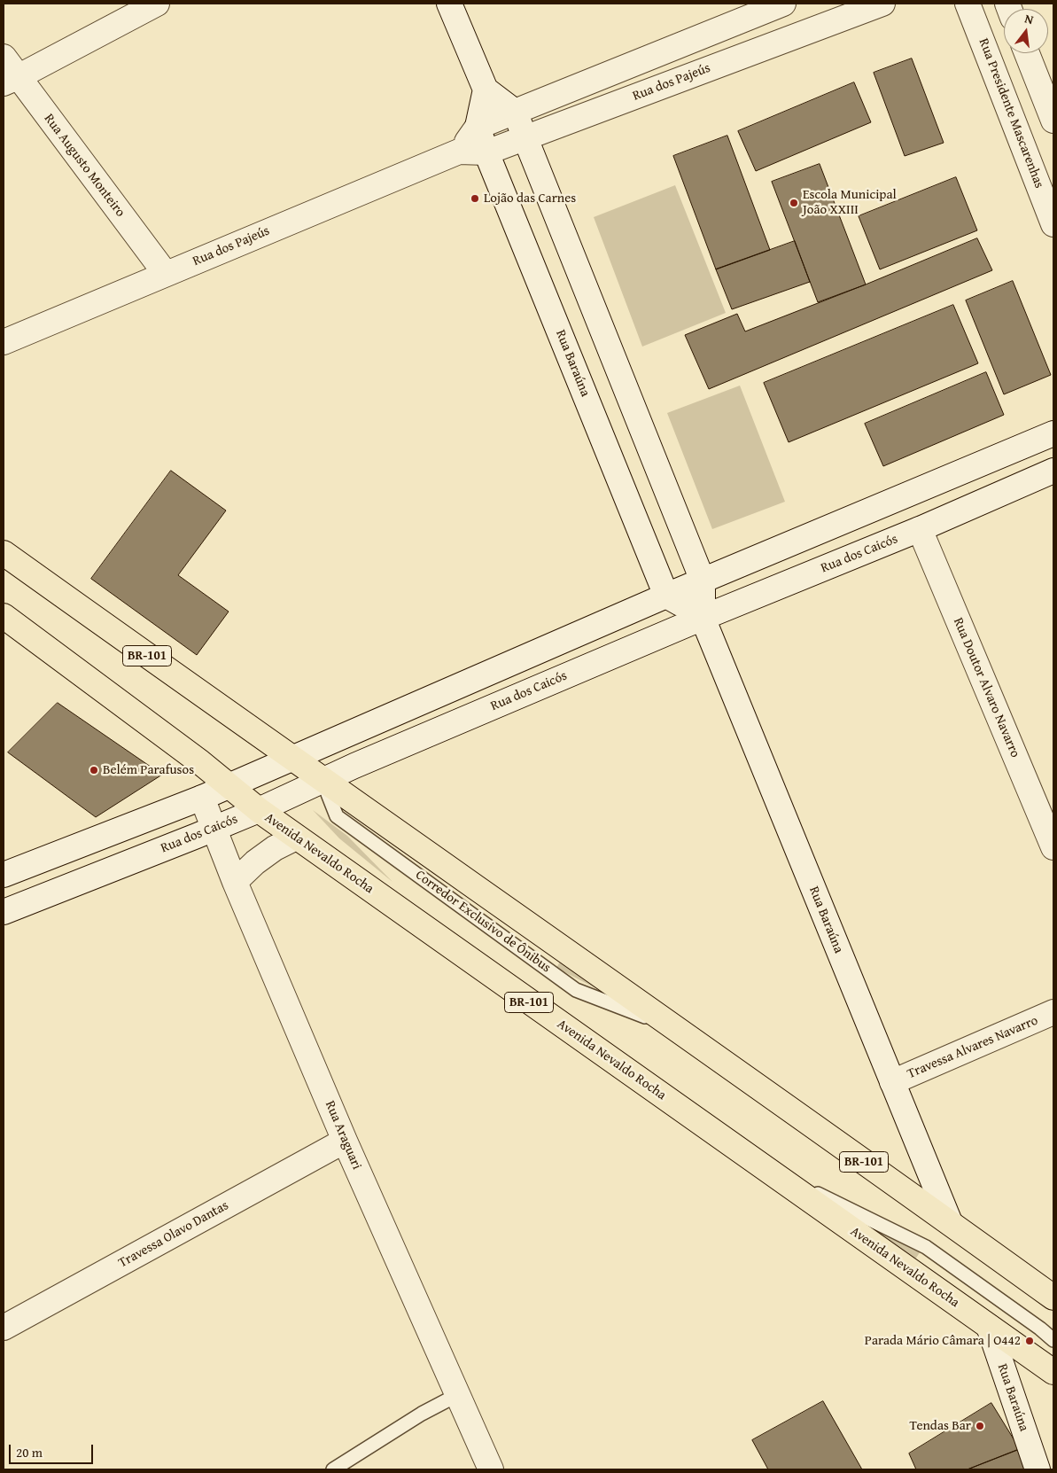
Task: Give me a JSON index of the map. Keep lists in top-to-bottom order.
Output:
{
  "streets": {
    "highway": ["BR-101", "Avenida Nevaldo Rocha"],
    "street": [
      "Rua dos Pajeús",
      "Rua Presidente Mascarenhas",
      "Rua Augusto Monteiro",
      "Rua Baraúna",
      "Rua dos Caicós",
      "Rua Doutor Alvaro Navarro",
      "Travessa Alvares Navarro",
      "Rua Araguari",
      "Travessa Olavo Dantas"
    ]
  },
  "crossings": [
    ["Rua dos Pajeús", "Rua Augusto Monteiro"],
    ["Rua dos Pajeús", "Rua Baraúna"],
    ["Rua Baraúna", "Rua dos Caicós"],
    ["Rua Baraúna", "BR-101"],
    ["Rua Baraúna", "Avenida Nevaldo Rocha"],
    ["Rua Baraúna", "Travessa Alvares Navarro"],
    ["Rua dos Caicós", "BR-101"],
    ["Rua dos Caicós", "Rua Doutor Alvaro Navarro"],
    ["Rua dos Caicós", "Avenida Nevaldo Rocha"],
    ["Rua dos Caicós", "Rua Araguari"],
    ["Rua Araguari", "Travessa Olavo Dantas"]
  ],
  "places": [
    "Lojão das Carnes",
    "Escola Municipal João XXIII",
    "Belém Parafusos",
    "Parada Mário Câmara | O442",
    "Tendas Bar"
  ],
  "scale_bar": "20 m",
  "north": "top"
}
